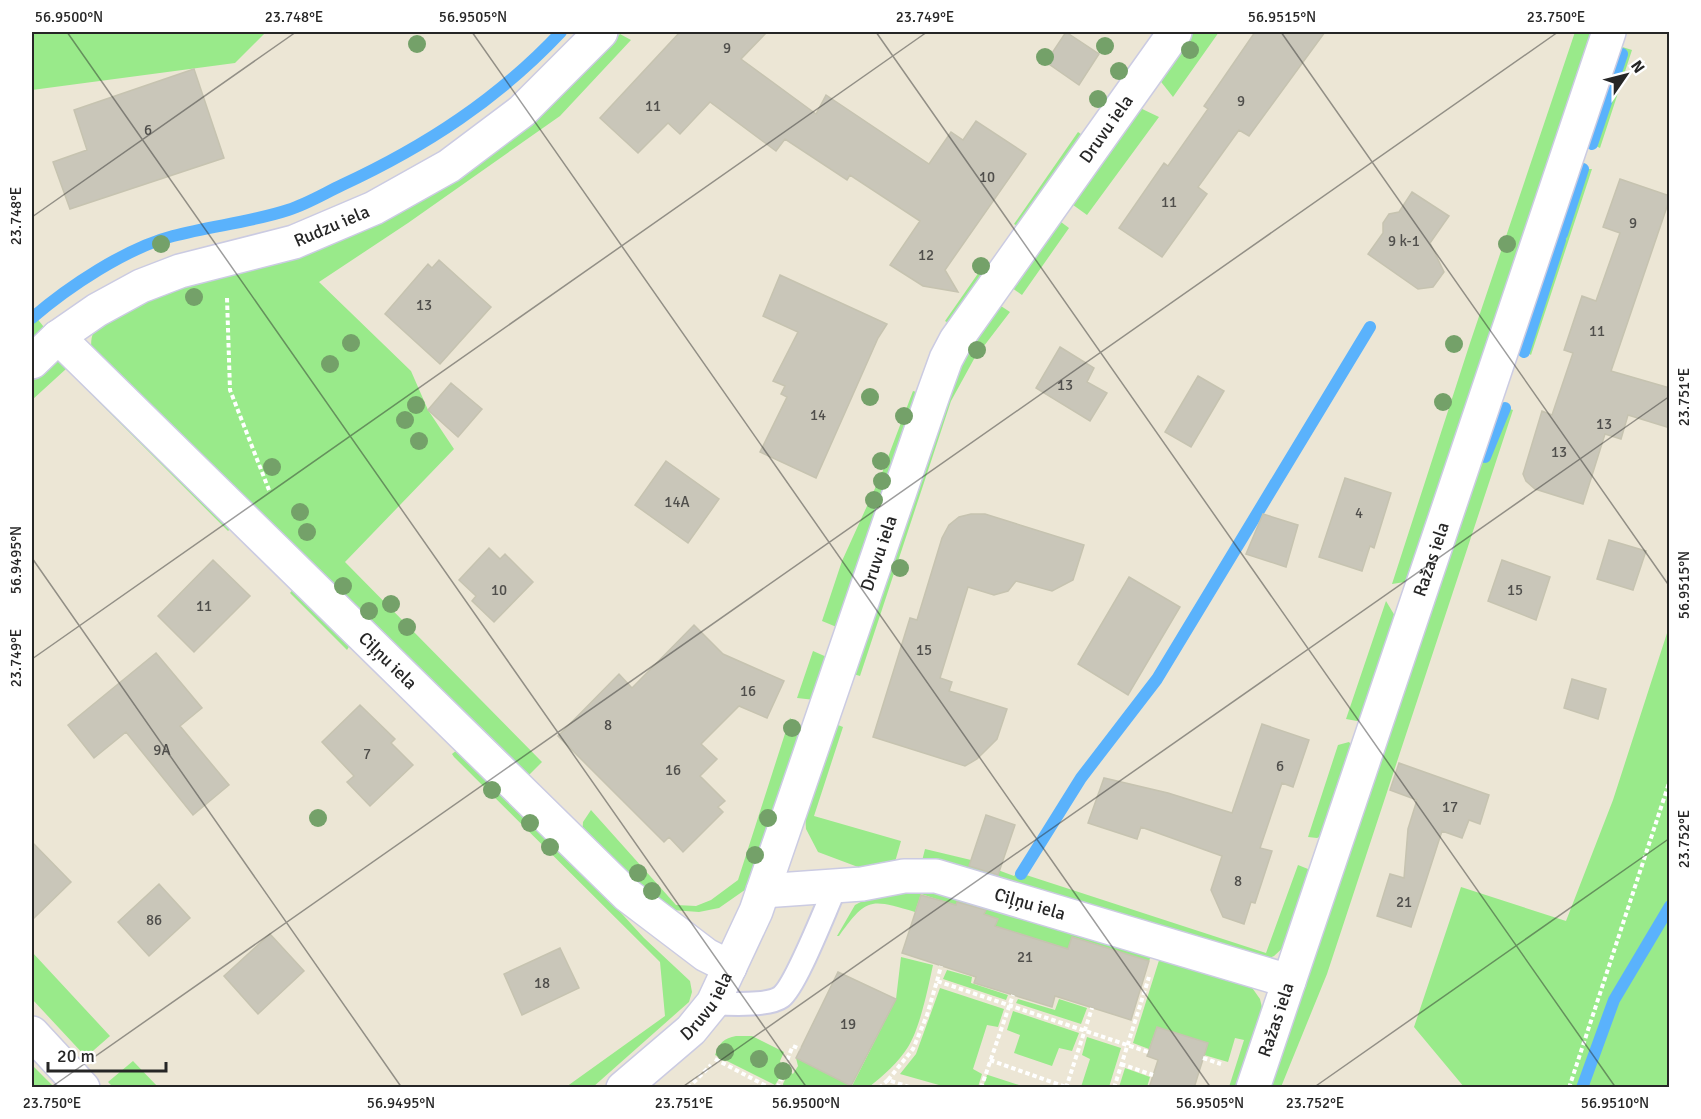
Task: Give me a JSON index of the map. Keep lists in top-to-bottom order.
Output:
{
  "streets": {
    "street": [
      "Druvu iela",
      "Rudzu iela",
      "Ražas iela",
      "Ciļņu iela"
    ]
  },
  "crossings": [
    ["Druvu iela", "Ciļņu iela"],
    ["Rudzu iela", "Ciļņu iela"],
    ["Ražas iela", "Ciļņu iela"]
  ],
  "house_numbers": [
    "9",
    "9",
    "11",
    "6",
    "10",
    "11",
    "9",
    "9 k-1",
    "12",
    "13",
    "11",
    "13",
    "14",
    "13",
    "13",
    "14A",
    "4",
    "10",
    "15",
    "11",
    "15",
    "16",
    "8",
    "9A",
    "7",
    "6",
    "16",
    "17",
    "8",
    "21",
    "86",
    "21",
    "18",
    "19"
  ],
  "scale_bar": "20 m",
  "north": "top right",
  "coordinates": [
    "56.9500°N",
    "23.748°E",
    "56.9505°N",
    "23.749°E",
    "56.9515°N",
    "23.750°E",
    "23.751°E",
    "56.9495°N",
    "23.752°E",
    "56.9510°N"
  ]
}
